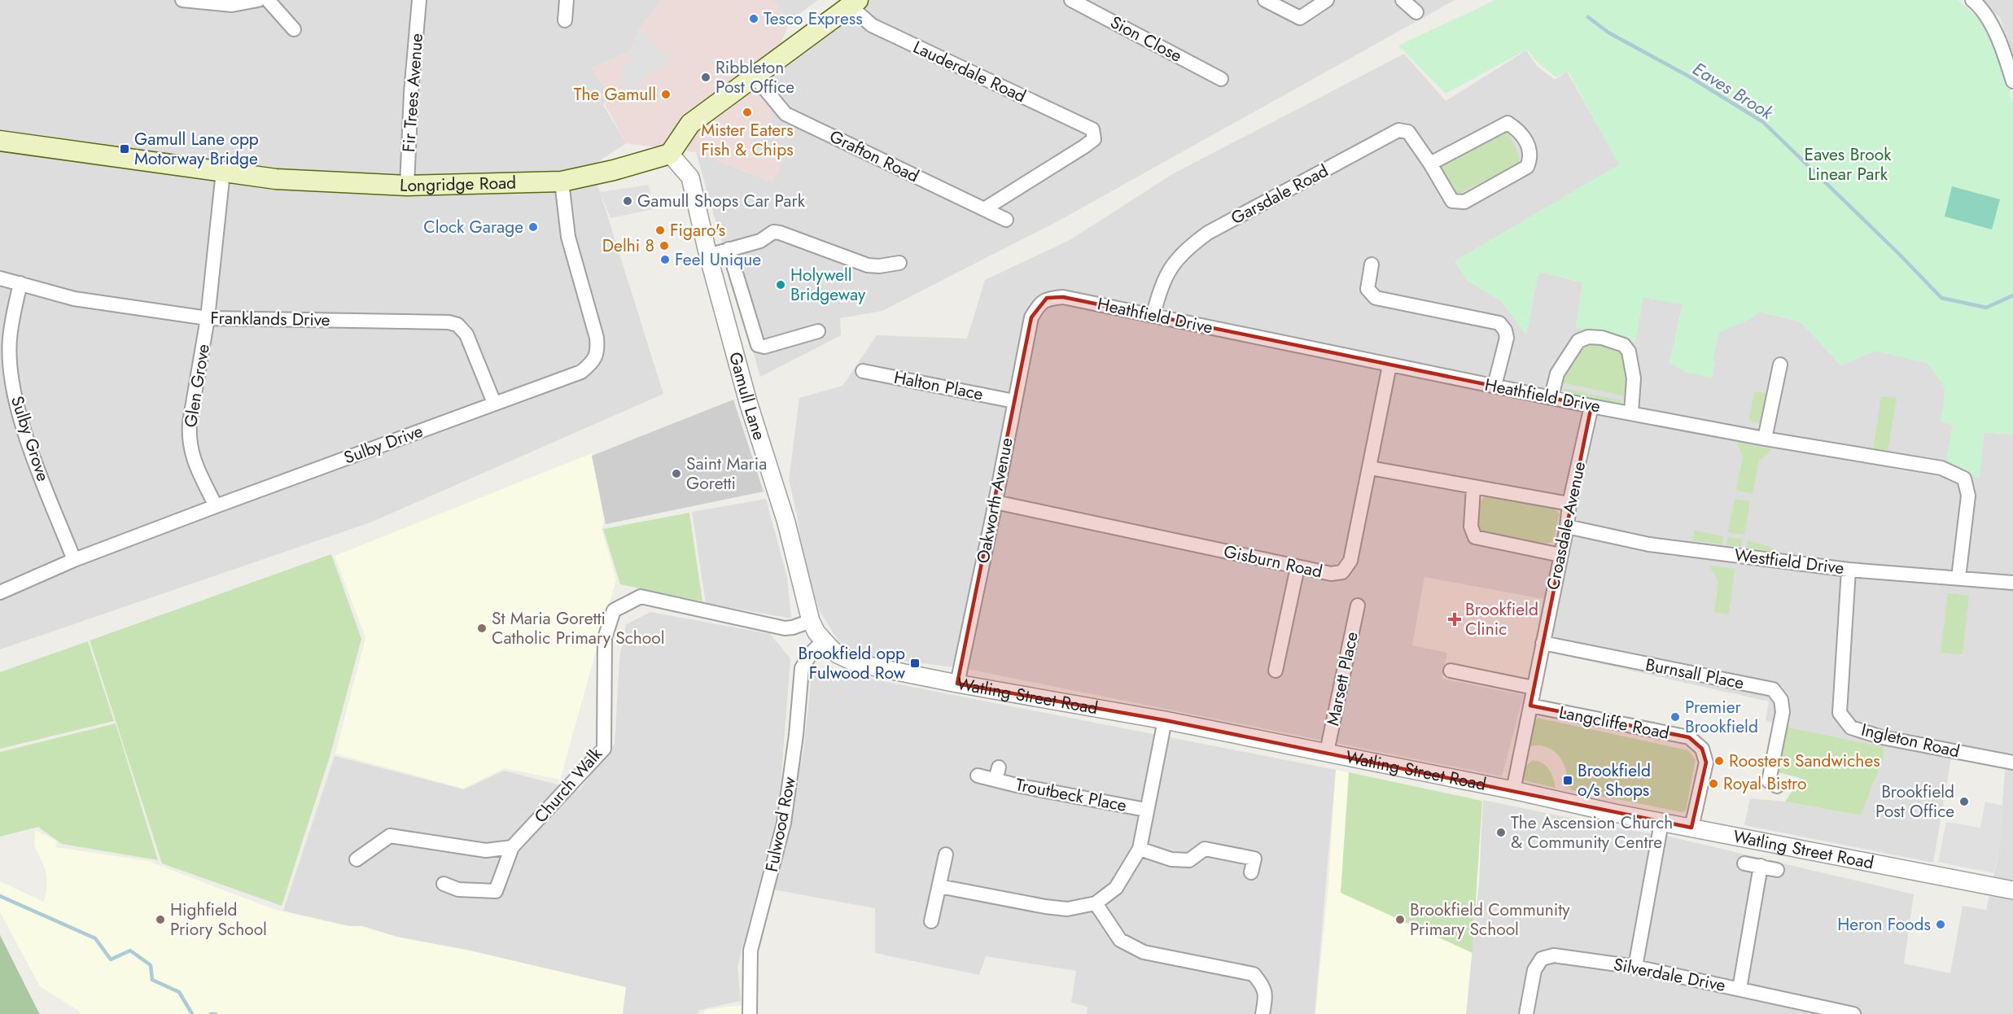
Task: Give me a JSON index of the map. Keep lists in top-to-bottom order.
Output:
{
  "streets": {
    "main road": ["Longridge Road"],
    "street": [
      "Sion Close",
      "Lauderdale Road",
      "Fir Trees Avenue",
      "Grafton Road",
      "Garsdale Road",
      "Heathfield Drive",
      "Franklands Drive",
      "Glen Grove",
      "Halton Place",
      "Gamull Lane",
      "Sulby Grove",
      "Sulby Drive",
      "Oakworth Avenue",
      "Croasdale Avenue",
      "Gisburn Road",
      "Westfield Drive",
      "Burnsall Place",
      "Marsett Place",
      "Watling Street Road",
      "Langcliffe Road",
      "Ingleton Road",
      "Church Walk",
      "Troutbeck Place",
      "Fulwood Row",
      "Silverdale Drive"
    ]
  },
  "crossings": [
    ["Lauderdale Road", "Grafton Road"],
    ["Fir Trees Avenue", "Longridge Road"],
    ["Longridge Road", "Glen Grove"],
    ["Longridge Road", "Gamull Lane"],
    ["Longridge Road", "Sulby Drive"],
    ["Garsdale Road", "Heathfield Drive"],
    ["Heathfield Drive", "Oakworth Avenue"],
    ["Heathfield Drive", "Croasdale Avenue"],
    ["Heathfield Drive", "Gisburn Road"],
    ["Heathfield Drive", "Westfield Drive"],
    ["Franklands Drive", "Glen Grove"],
    ["Franklands Drive", "Sulby Grove"],
    ["Franklands Drive", "Sulby Drive"],
    ["Glen Grove", "Sulby Drive"],
    ["Halton Place", "Oakworth Avenue"],
    ["Gamull Lane", "Watling Street Road"],
    ["Gamull Lane", "Church Walk"],
    ["Gamull Lane", "Fulwood Row"],
    ["Sulby Grove", "Sulby Drive"],
    ["Oakworth Avenue", "Gisburn Road"],
    ["Oakworth Avenue", "Watling Street Road"],
    ["Croasdale Avenue", "Westfield Drive"],
    ["Croasdale Avenue", "Burnsall Place"],
    ["Croasdale Avenue", "Watling Street Road"],
    ["Croasdale Avenue", "Langcliffe Road"],
    ["Westfield Drive", "Ingleton Road"],
    ["Marsett Place", "Watling Street Road"],
    ["Watling Street Road", "Langcliffe Road"],
    ["Watling Street Road", "Fulwood Row"]
  ],
  "water": ["Eaves Brook"],
  "parks": ["Eaves Brook Linear Park"],
  "places": {
    "other": [
      "Tesco Express",
      "Ribbleton Post Office",
      "The Gamull",
      "Mister Eaters Fish & Chips",
      "Gamull Shops Car Park",
      "Clock Garage",
      "Figaro's",
      "Delhi 8",
      "Feel Unique",
      "Holywell Bridgeway",
      "Saint Maria Goretti",
      "St Maria Goretti Catholic Primary School",
      "Premier Brookfield",
      "Roosters Sandwiches",
      "Royal Bistro",
      "Brookfield Post Office",
      "The Ascension Church & Community Centre",
      "Highfield Priory School",
      "Brookfield Community Primary School",
      "Heron Foods"
    ],
    "transit": ["Gamull Lane opp Motorway Bridge", "Brookfield opp Fulwood Row", "Brookfield o/s Shops"],
    "health": ["Brookfield Clinic"]
  }
}
